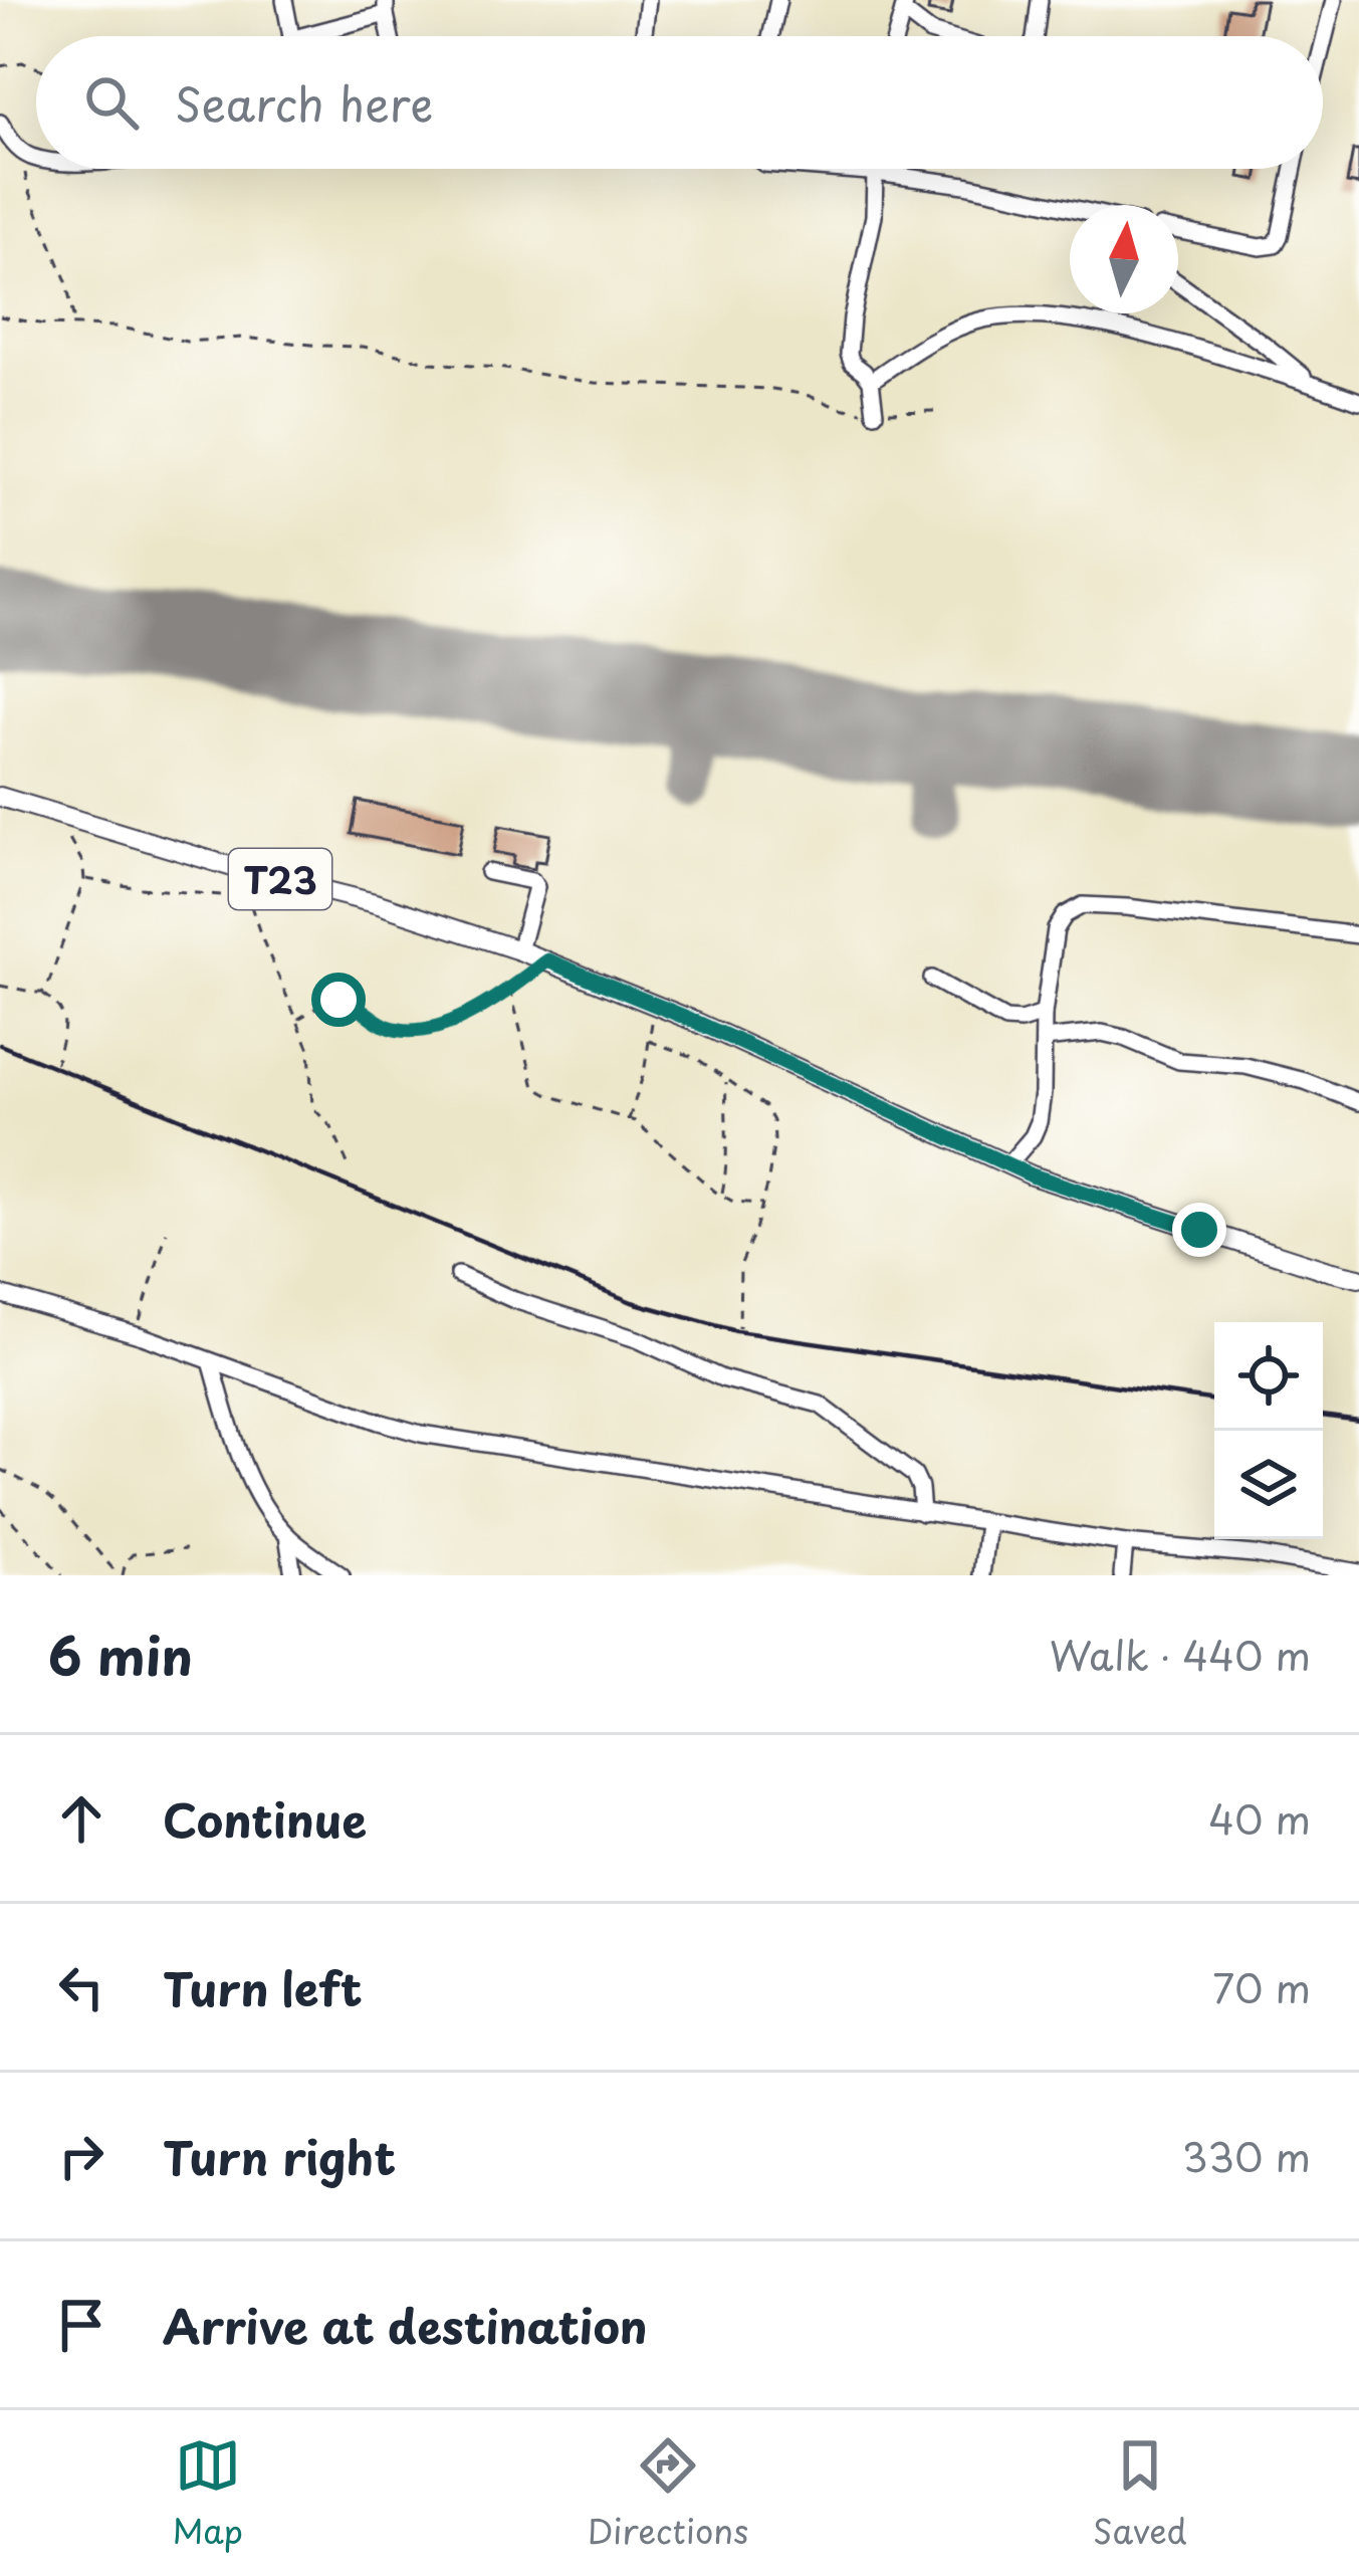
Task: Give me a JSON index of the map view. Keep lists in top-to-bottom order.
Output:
{
  "streets": {
    "main road": ["T23"]
  },
  "north": "top",
  "page": {
    "search": "Search here",
    "heading": ["6 min", "Walk · 440 m"],
    "list": [
      ["Continue", "40 m"],
      ["Turn left", "70 m"],
      ["Turn right", "330 m"],
      "Arrive at destination"
    ],
    "nav": ["Map", "Directions", "Saved"]
  }
}
